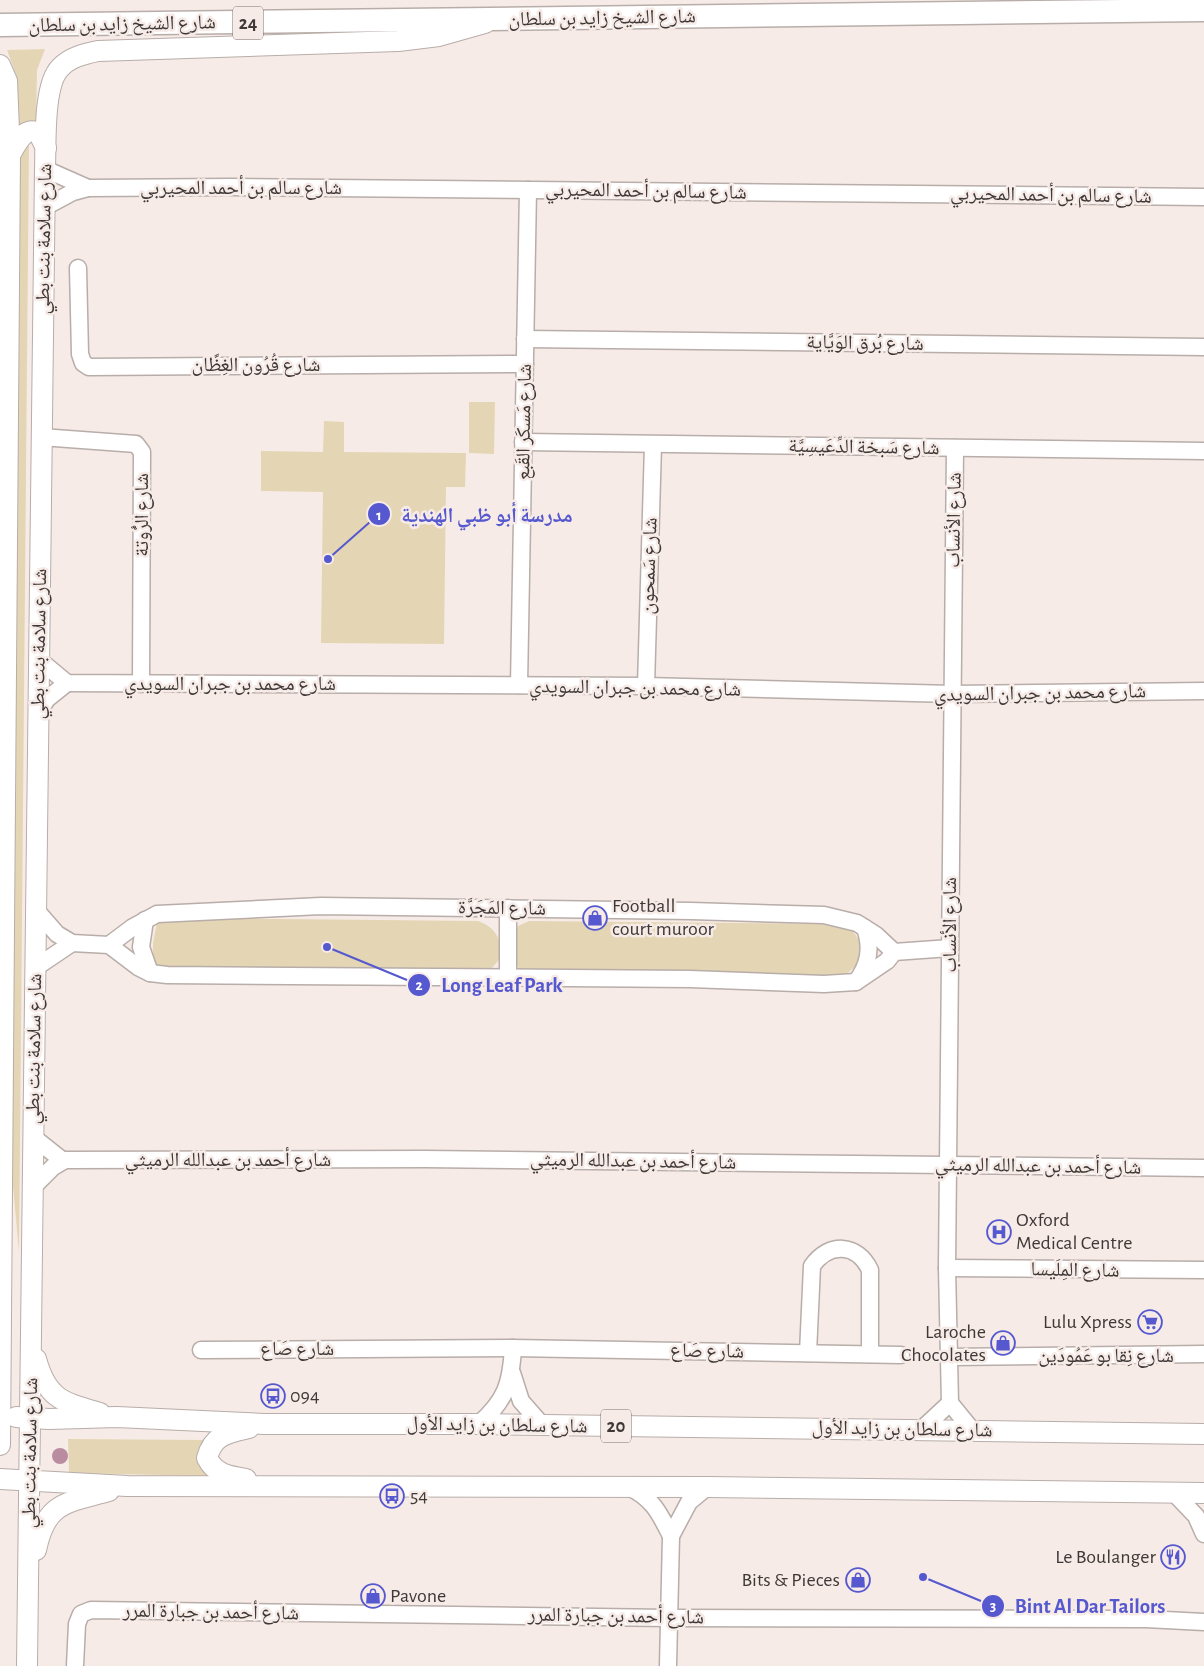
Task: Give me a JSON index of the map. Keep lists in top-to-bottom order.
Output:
{
  "streets": {
    "highway": ["شارع الشيخ زايد بن سلطان", "24"],
    "main road": ["شارع سلامة بنت بطي", "شارع سلطان بن زايد الأول", "20"],
    "street": [
      "شارع سالم بن أحمد المحيربي",
      "شارع بُرق الوَيَّاية",
      "شارع قُرُون الغِظَّان",
      "شارع مَسكَر القَبع",
      "شارع سَبخة الدِّعَيسِيَّة",
      "شارع الرُّوتة",
      "شارع الأنساب",
      "شارع سَمحون",
      "شارع محمد بن جبران السويدي",
      "شارع المَجَرَّة",
      "شارع أحمد بن عبدالله الرميثي",
      "شارع المِلَيسا",
      "شارع صَاع",
      "شارع نِقا بو عَمُودَين",
      "شارع أحمد بن جبارة المرر"
    ]
  },
  "crossings": [
    ["شارع الشيخ زايد بن سلطان", "شارع سلامة بنت بطي"],
    ["شارع سالم بن أحمد المحيربي", "شارع سلامة بنت بطي"],
    ["شارع سالم بن أحمد المحيربي", "شارع مَسكَر القَبع"],
    ["شارع سلامة بنت بطي", "شارع الرُّوتة"],
    ["شارع سلامة بنت بطي", "شارع سلطان بن زايد الأول"],
    ["شارع بُرق الوَيَّاية", "شارع مَسكَر القَبع"],
    ["شارع قُرُون الغِظَّان", "شارع مَسكَر القَبع"],
    ["شارع مَسكَر القَبع", "شارع سَبخة الدِّعَيسِيَّة"],
    ["شارع مَسكَر القَبع", "شارع محمد بن جبران السويدي"],
    ["شارع سَبخة الدِّعَيسِيَّة", "شارع الأنساب"],
    ["شارع سَبخة الدِّعَيسِيَّة", "شارع سَمحون"],
    ["شارع الرُّوتة", "شارع محمد بن جبران السويدي"],
    ["شارع الأنساب", "شارع محمد بن جبران السويدي"],
    ["شارع الأنساب", "شارع أحمد بن عبدالله الرميثي"],
    ["شارع الأنساب", "شارع المِلَيسا"],
    ["شارع الأنساب", "شارع نِقا بو عَمُودَين"],
    ["شارع سَمحون", "شارع محمد بن جبران السويدي"]
  ],
  "places": {
    "other": ["مدرسة أبو ظبي الهندية", "Long Leaf Park", "Bint Al Dar Tailors"],
    "shop": [
      "Football court muroor",
      "Laroche Chocolates",
      "Bits & Pieces",
      "Pavone"
    ],
    "hospital": ["Oxford Medical Centre"],
    "supermarket": ["Lulu Xpress"],
    "bus stop": ["094", "54"],
    "restaurant": ["Le Boulanger"]
  }
}
